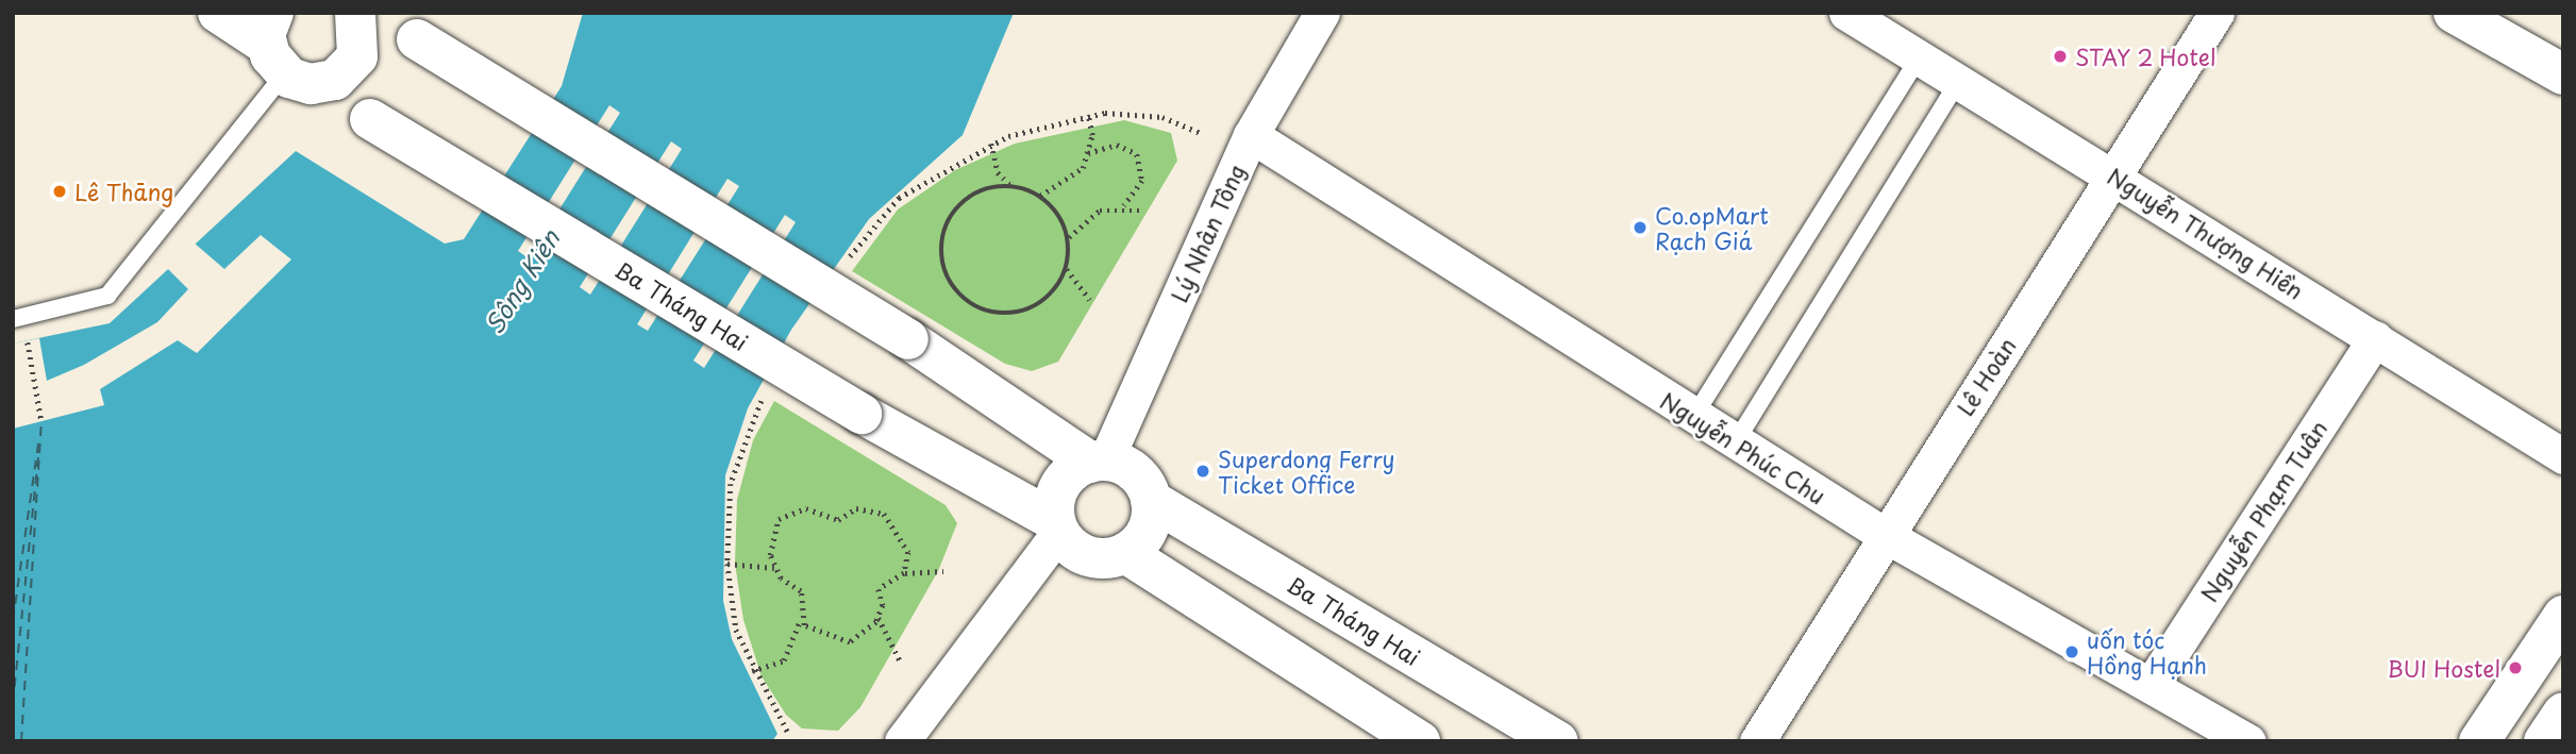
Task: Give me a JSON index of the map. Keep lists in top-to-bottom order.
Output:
{
  "streets": {
    "main road": ["Ba Tháng Hai"],
    "street": [
      "Lý Nhân Tông",
      "Nguyễn Thượng Hiền",
      "Lê Hoàn",
      "Nguyễn Phúc Chu",
      "Nguyễn Phạm Tuân"
    ]
  },
  "crossings": [
    ["Lý Nhân Tông", "Ba Tháng Hai"],
    ["Lý Nhân Tông", "Nguyễn Phúc Chu"],
    ["Nguyễn Thượng Hiền", "Lê Hoàn"],
    ["Nguyễn Thượng Hiền", "Nguyễn Phạm Tuân"],
    ["Lê Hoàn", "Nguyễn Phúc Chu"],
    ["Nguyễn Phúc Chu", "Nguyễn Phạm Tuân"]
  ],
  "water": ["Sông Kiên"],
  "places": [
    "STAY 2 Hotel",
    "Lê Thāng",
    "Co.opMart Rạch Giá",
    "Superdong Ferry Ticket Office",
    "uốn tóc Hồng Hạnh",
    "BUI Hostel"
  ]
}
